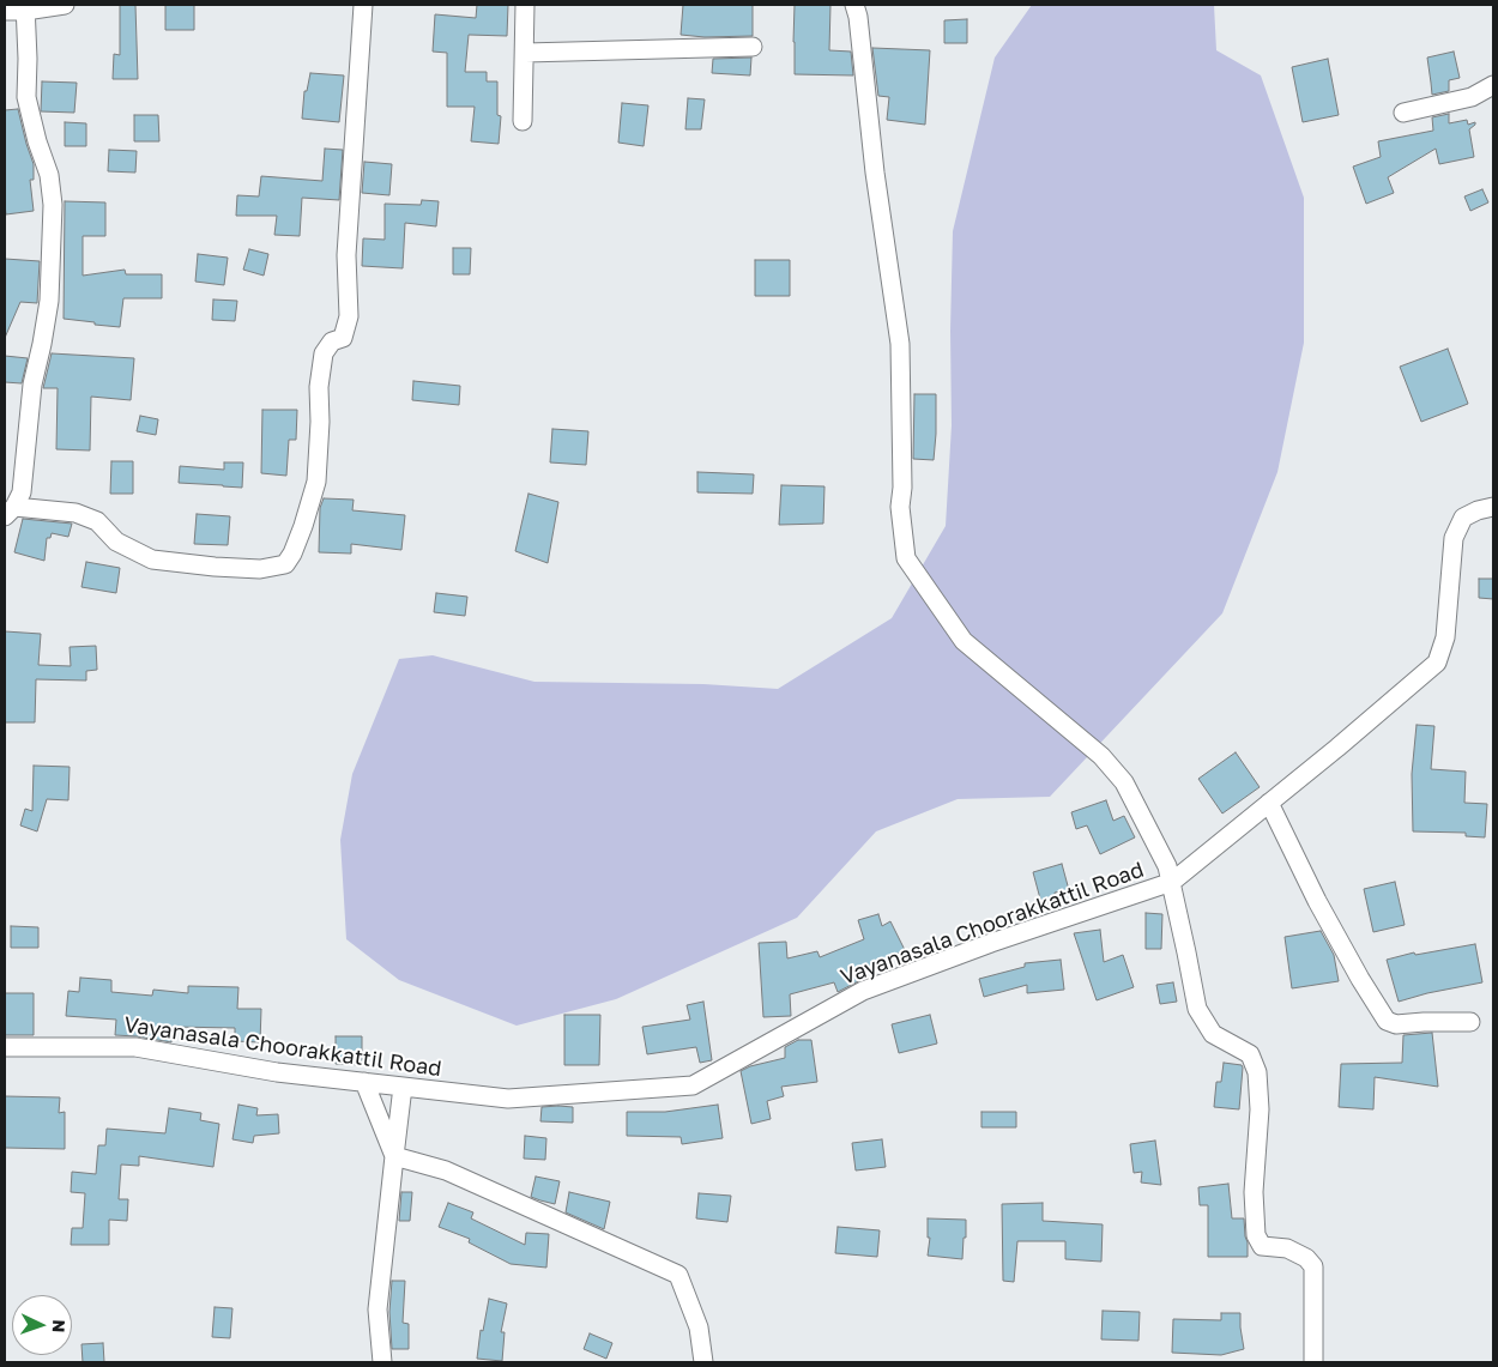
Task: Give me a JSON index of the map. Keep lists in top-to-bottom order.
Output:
{
  "streets": {
    "street": ["Vayanasala Choorakkattil Road"]
  },
  "north": "right"
}
